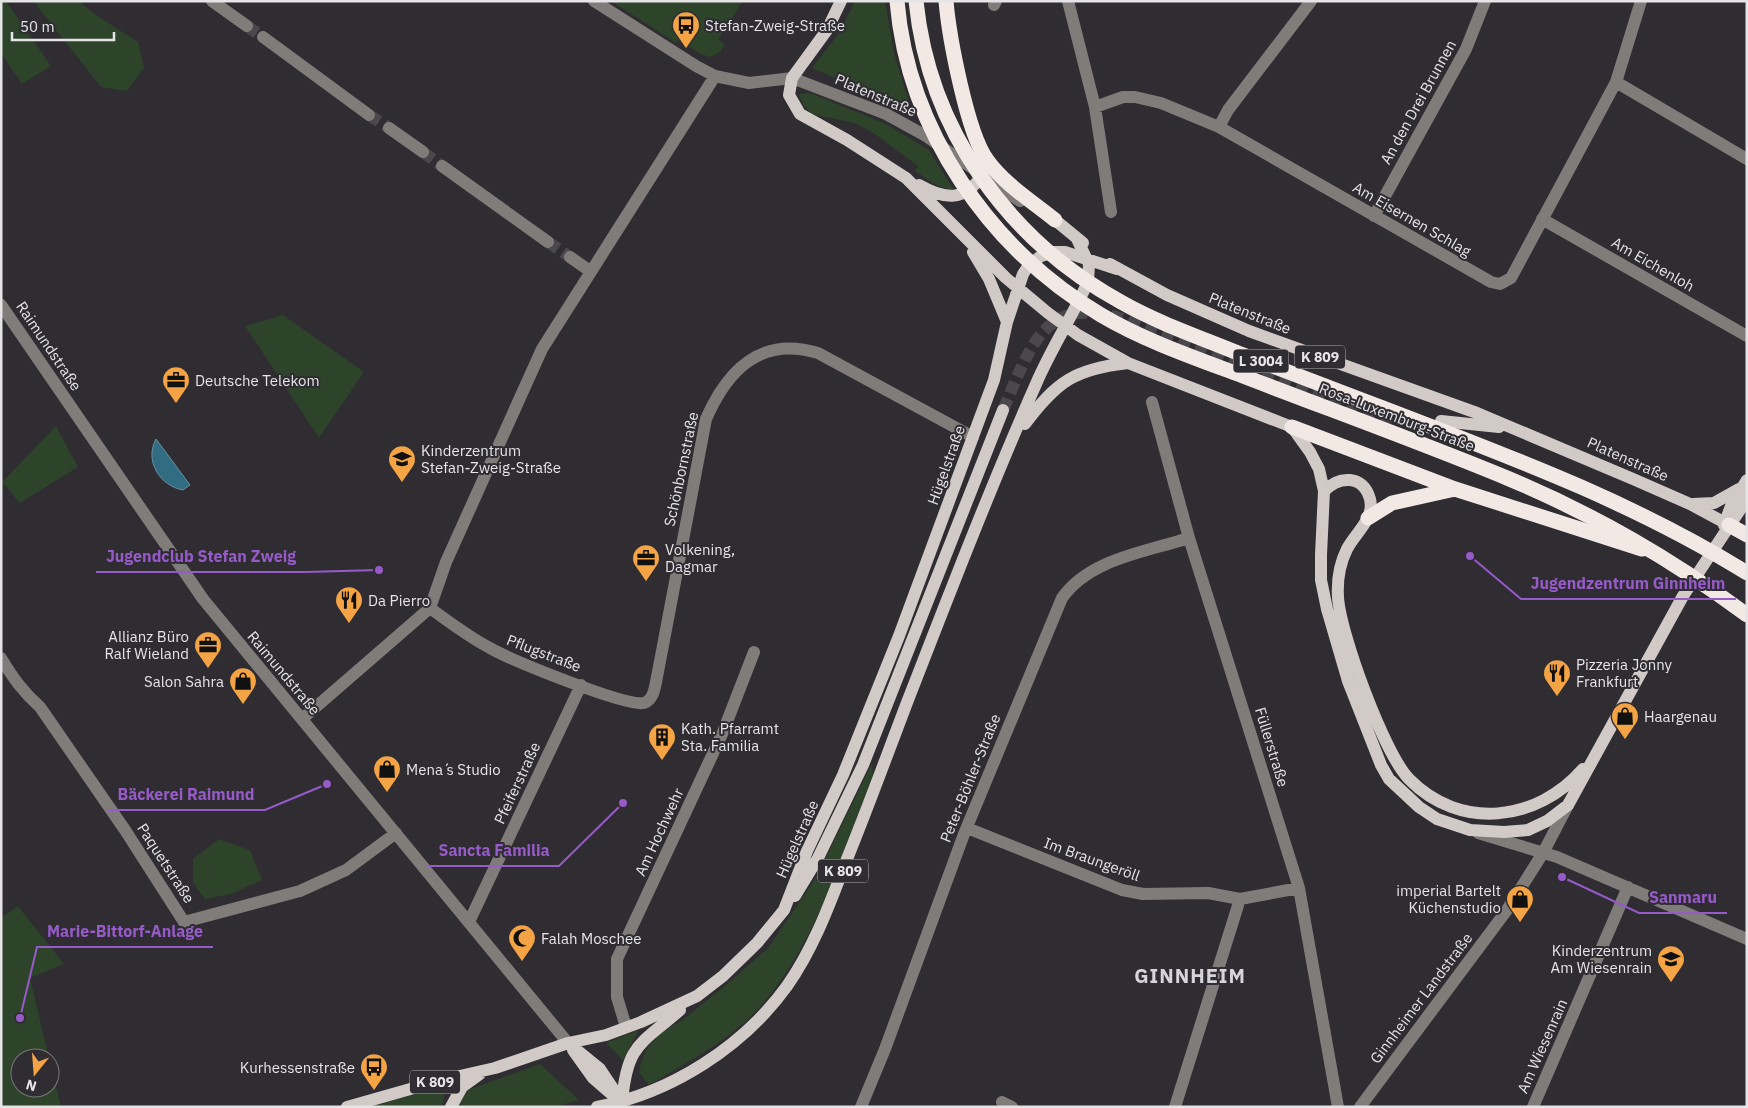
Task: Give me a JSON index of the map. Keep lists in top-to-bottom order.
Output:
{
  "streets": {
    "highway": ["L 3004", "Rosa-Luxemburg-Straße"],
    "main road": [
      "Platenstraße",
      "K 809",
      "Hügelstraße",
      "Ginnheimer Landstraße"
    ],
    "street": [
      "An den Drei Brunnen",
      "Am Eisernen Schlag",
      "Am Eichenloh",
      "Raimundstraße",
      "Schönbornstraße",
      "Pflugstraße",
      "Füllerstraße",
      "Peter-Böhler-Straße",
      "Pfeiferstraße",
      "Am Hochwehr",
      "Im Braungeröll",
      "Paquetstraße",
      "Am Wiesenrain"
    ]
  },
  "crossings": [
    ["Platenstraße", "K 809"],
    ["Platenstraße", "Ginnheimer Landstraße"],
    ["An den Drei Brunnen", "Am Eisernen Schlag"],
    ["Am Eisernen Schlag", "Am Eichenloh"],
    ["Raimundstraße", "Hügelstraße"],
    ["Raimundstraße", "Pfeiferstraße"],
    ["Raimundstraße", "Paquetstraße"],
    ["K 809", "Hügelstraße"],
    ["Hügelstraße", "Schönbornstraße"],
    ["Hügelstraße", "Am Hochwehr"],
    ["Schönbornstraße", "Pflugstraße"],
    ["Pflugstraße", "Pfeiferstraße"],
    ["Füllerstraße", "Peter-Böhler-Straße"],
    ["Füllerstraße", "Im Braungeröll"],
    ["Peter-Böhler-Straße", "Im Braungeröll"]
  ],
  "districts": ["GINNHEIM"],
  "places": {
    "bus stop": ["Stefan-Zweig-Straße", "Kurhessenstraße"],
    "office": ["Deutsche Telekom", "Volkening, Dagmar", "Allianz Büro Ralf Wieland"],
    "school or university": ["Kinderzentrum Stefan-Zweig-Straße", "Kinderzentrum Am Wiesenrain"],
    "other": [
      "Jugendzentrum Ginnheim",
      "Jugendclub Stefan Zweig",
      "Bäckerei Raimund",
      "Sancta Familia",
      "Sanmaru",
      "Marie-Bittorf-Anlage"
    ],
    "restaurant": ["Da Pierro", "Pizzeria Jonny Frankfurt"],
    "shop": [
      "Salon Sahra",
      "Haargenau",
      "Mena ́s Studio",
      "imperial Bartelt Küchenstudio"
    ],
    "building": ["Kath. Pfarramt Sta. Familia"],
    "mosque": ["Falah Moschee"]
  },
  "scale_bar": "50 m",
  "north": "bottom"
}
